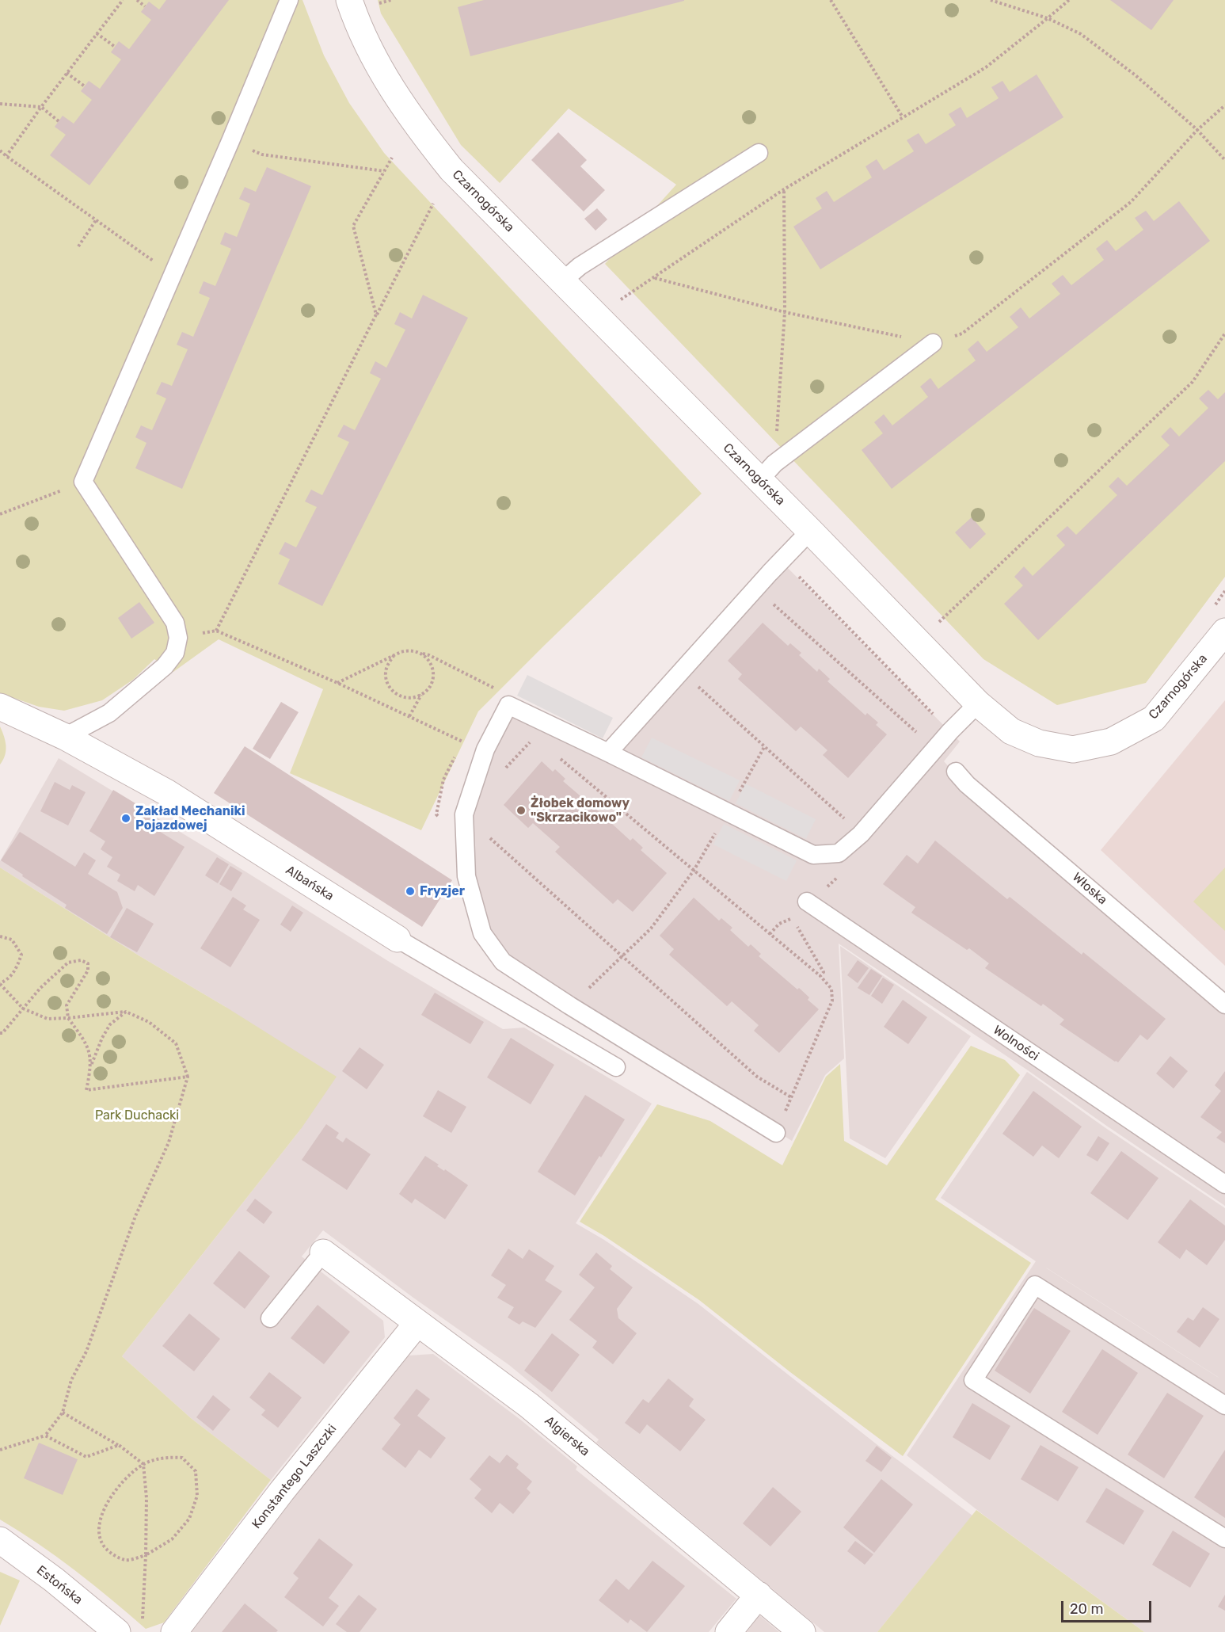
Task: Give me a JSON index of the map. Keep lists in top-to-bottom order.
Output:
{
  "streets": {
    "street": [
      "Czarnogórska",
      "Albańska",
      "Algierska",
      "Konstantego Laszczki",
      "Estońska"
    ],
    "lane": ["Włoska", "Wolności"]
  },
  "crossings": [
    ["Algierska", "Konstantego Laszczki"]
  ],
  "parks": ["Park Duchacki"],
  "places": ["Żłobek domowy \"Skrzacikowo\"", "Zakład Mechaniki Pojazdowej", "Fryzjer"],
  "scale_bar": "20 m"
}
